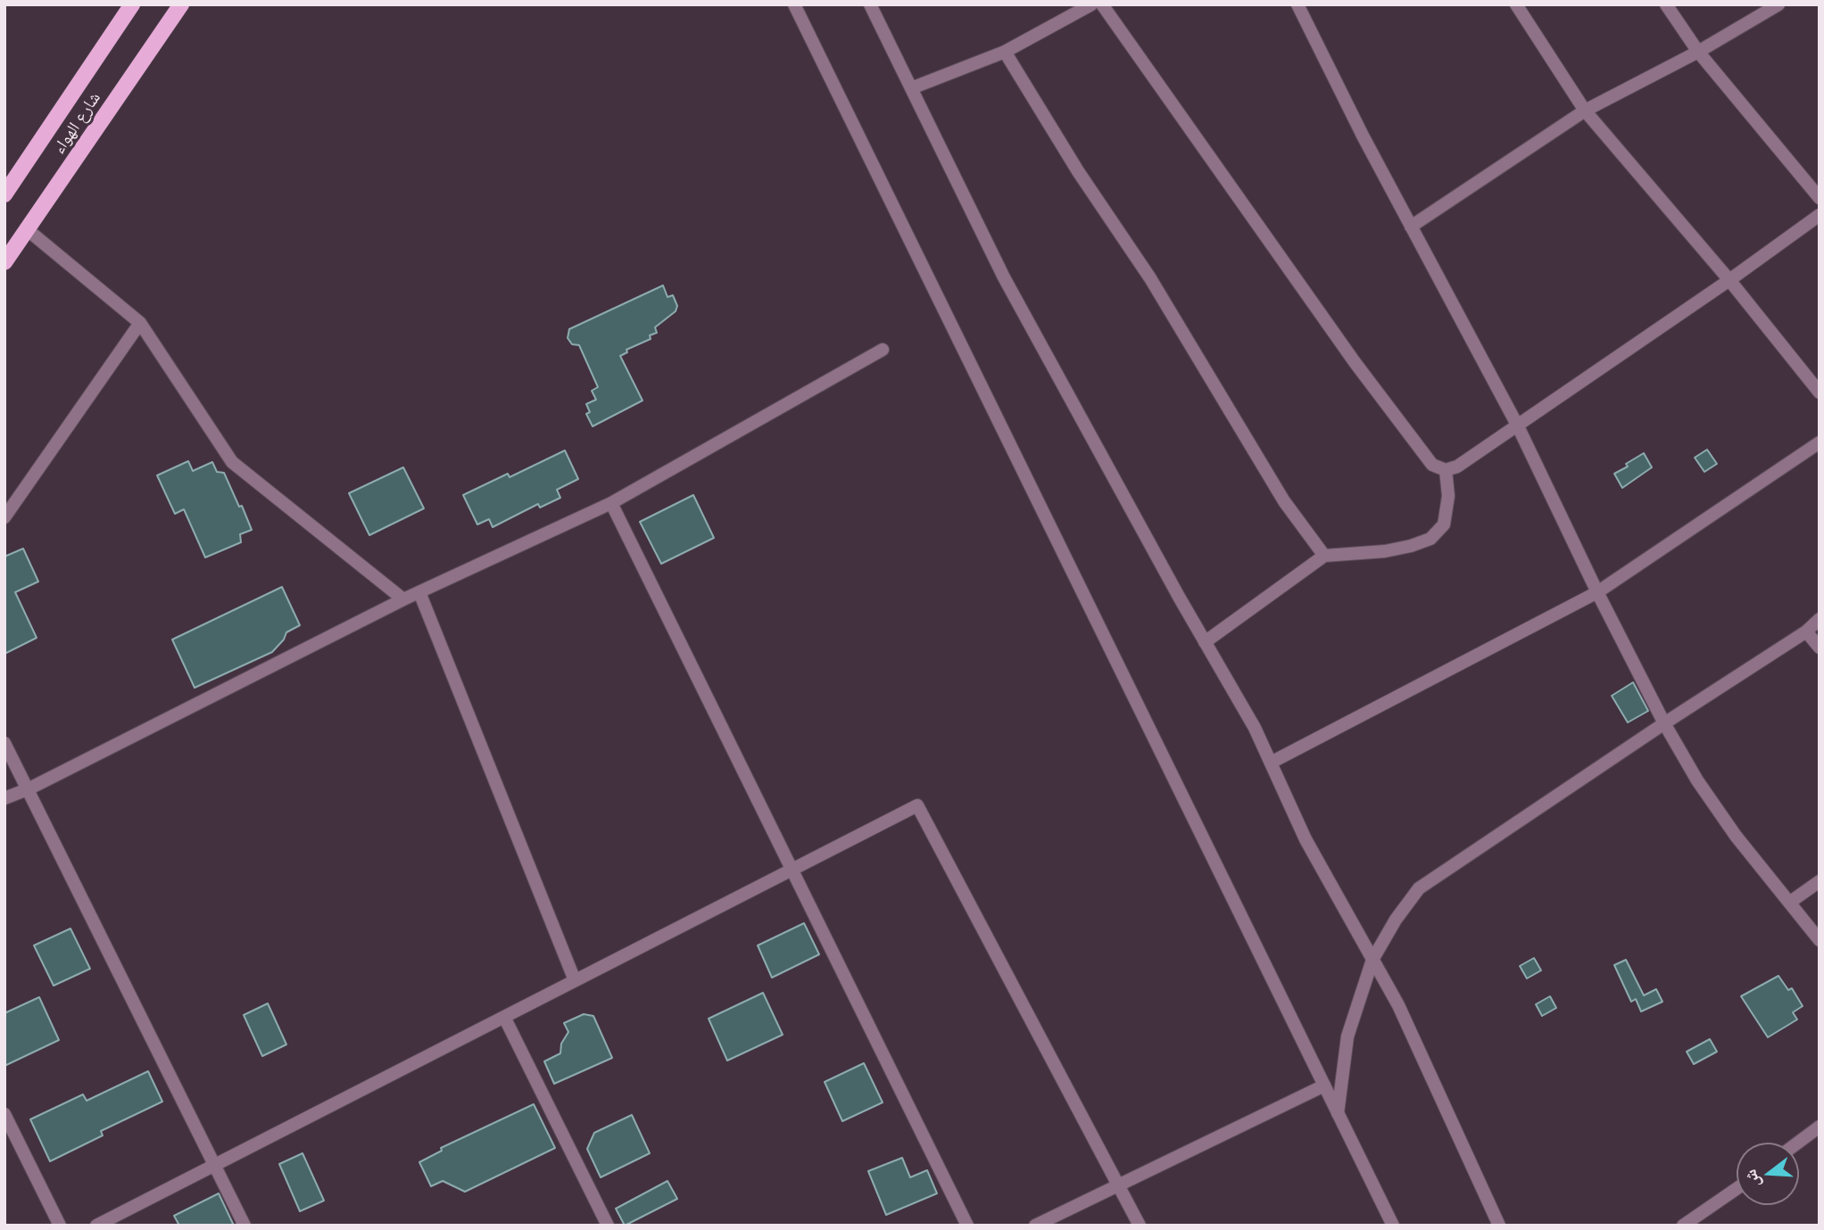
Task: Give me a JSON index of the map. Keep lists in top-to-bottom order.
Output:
{
  "streets": {
    "main road": ["شارع الهواء"]
  },
  "north": "left"
}
